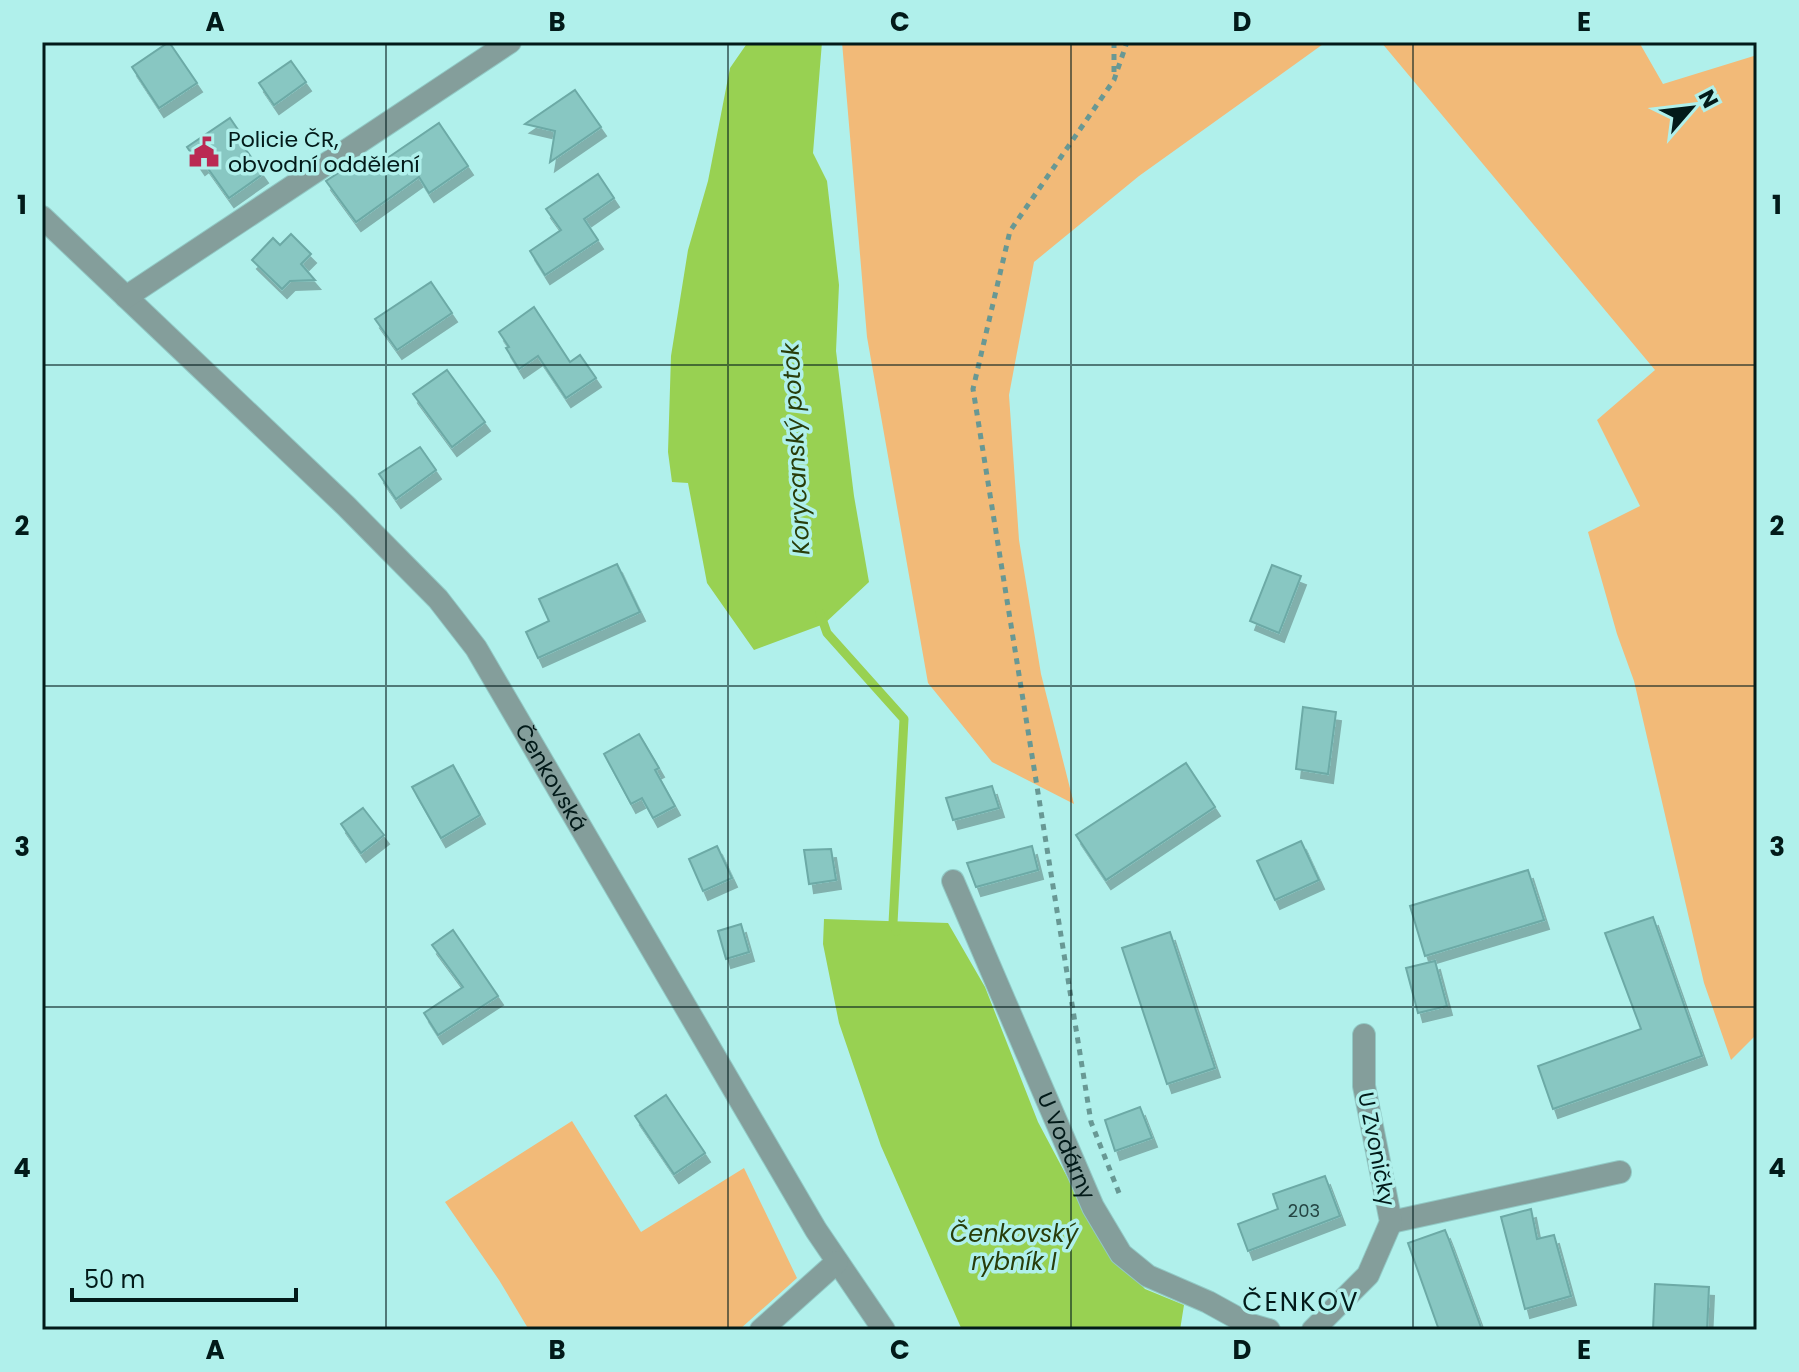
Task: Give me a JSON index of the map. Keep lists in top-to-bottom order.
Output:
{
  "streets": {
    "street": ["Čenkovská", "U Vodárny", "U Zvoničky"]
  },
  "districts": ["ČENKOV"],
  "water": ["Korycanský potok", "Čenkovský rybník I"],
  "places": {
    "public building": ["Policie ČR, obvodní oddělení"]
  },
  "house_numbers": ["203"],
  "scale_bar": "50 m",
  "north": "top right",
  "grid": {
    "columns": [
      "A",
      "B",
      "C",
      "D",
      "E"
    ],
    "rows": [
      "1",
      "2",
      "3",
      "4"
    ]
  }
}
